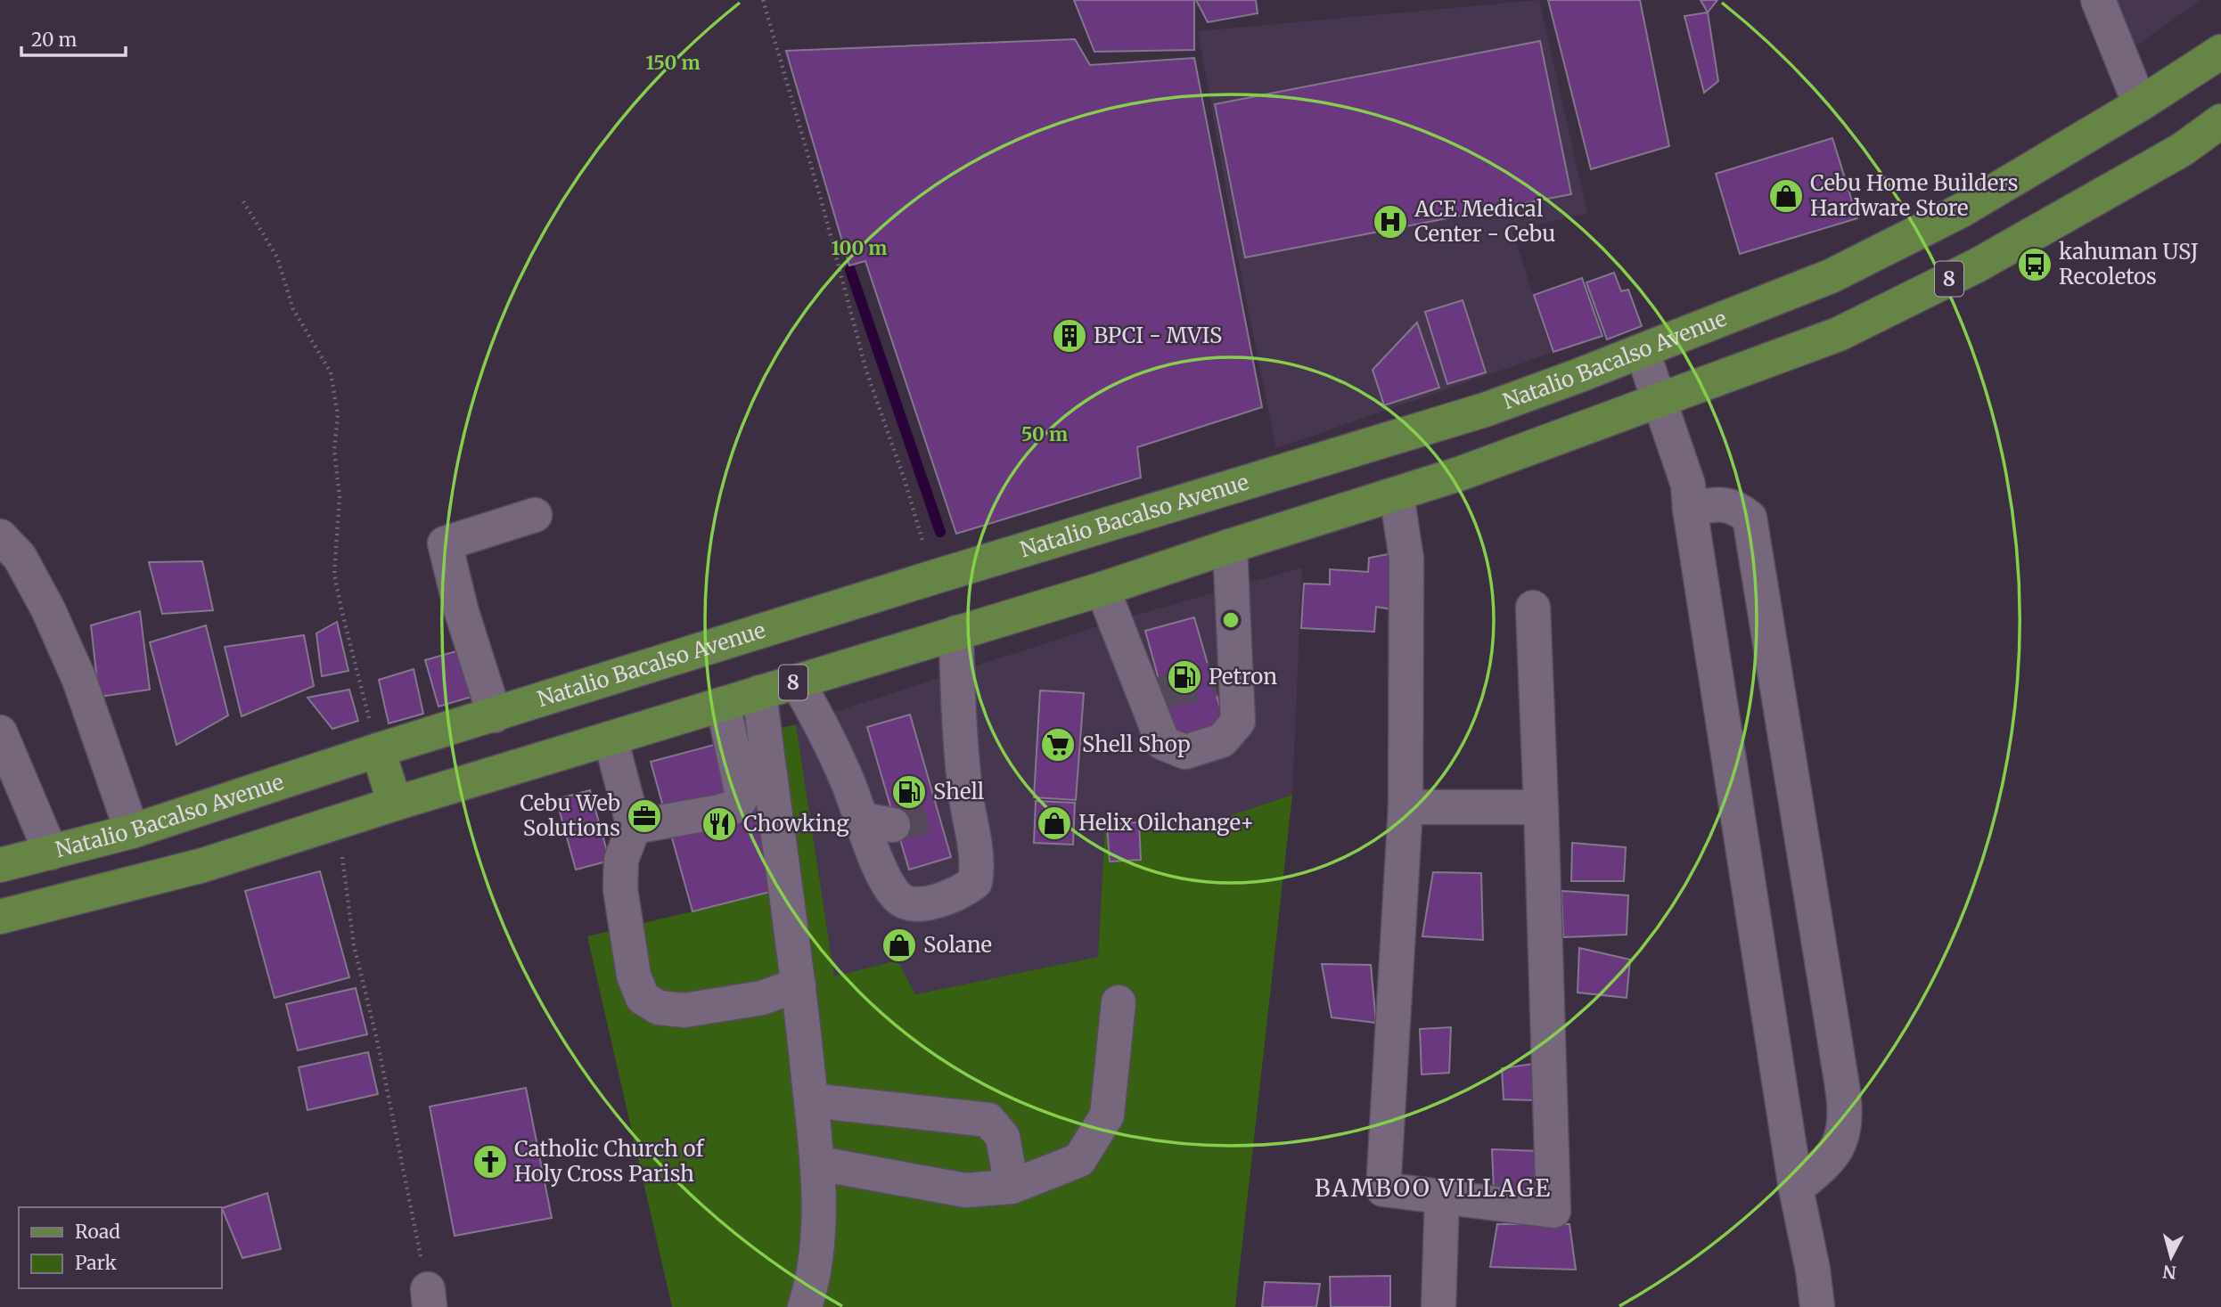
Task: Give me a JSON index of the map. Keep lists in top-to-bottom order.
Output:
{
  "streets": {
    "main road": ["8", "Natalio Bacalso Avenue"]
  },
  "districts": ["BAMBOO VILLAGE"],
  "places": {
    "shop": ["Cebu Home Builders Hardware Store", "Helix Oilchange+", "Solane"],
    "hospital": ["ACE Medical Center - Cebu"],
    "bus stop": ["kahuman USJ Recoletos"],
    "building": ["BPCI - MVIS"],
    "fuel station": ["Petron", "Shell"],
    "supermarket": ["Shell Shop"],
    "office": ["Cebu Web Solutions"],
    "restaurant": ["Chowking"],
    "church": ["Catholic Church of Holy Cross Parish"]
  },
  "legend": ["Road", "Park"],
  "scale_bar": "20 m",
  "north": "bottom",
  "rings": ["150 m", "100 m", "50 m"]
}
